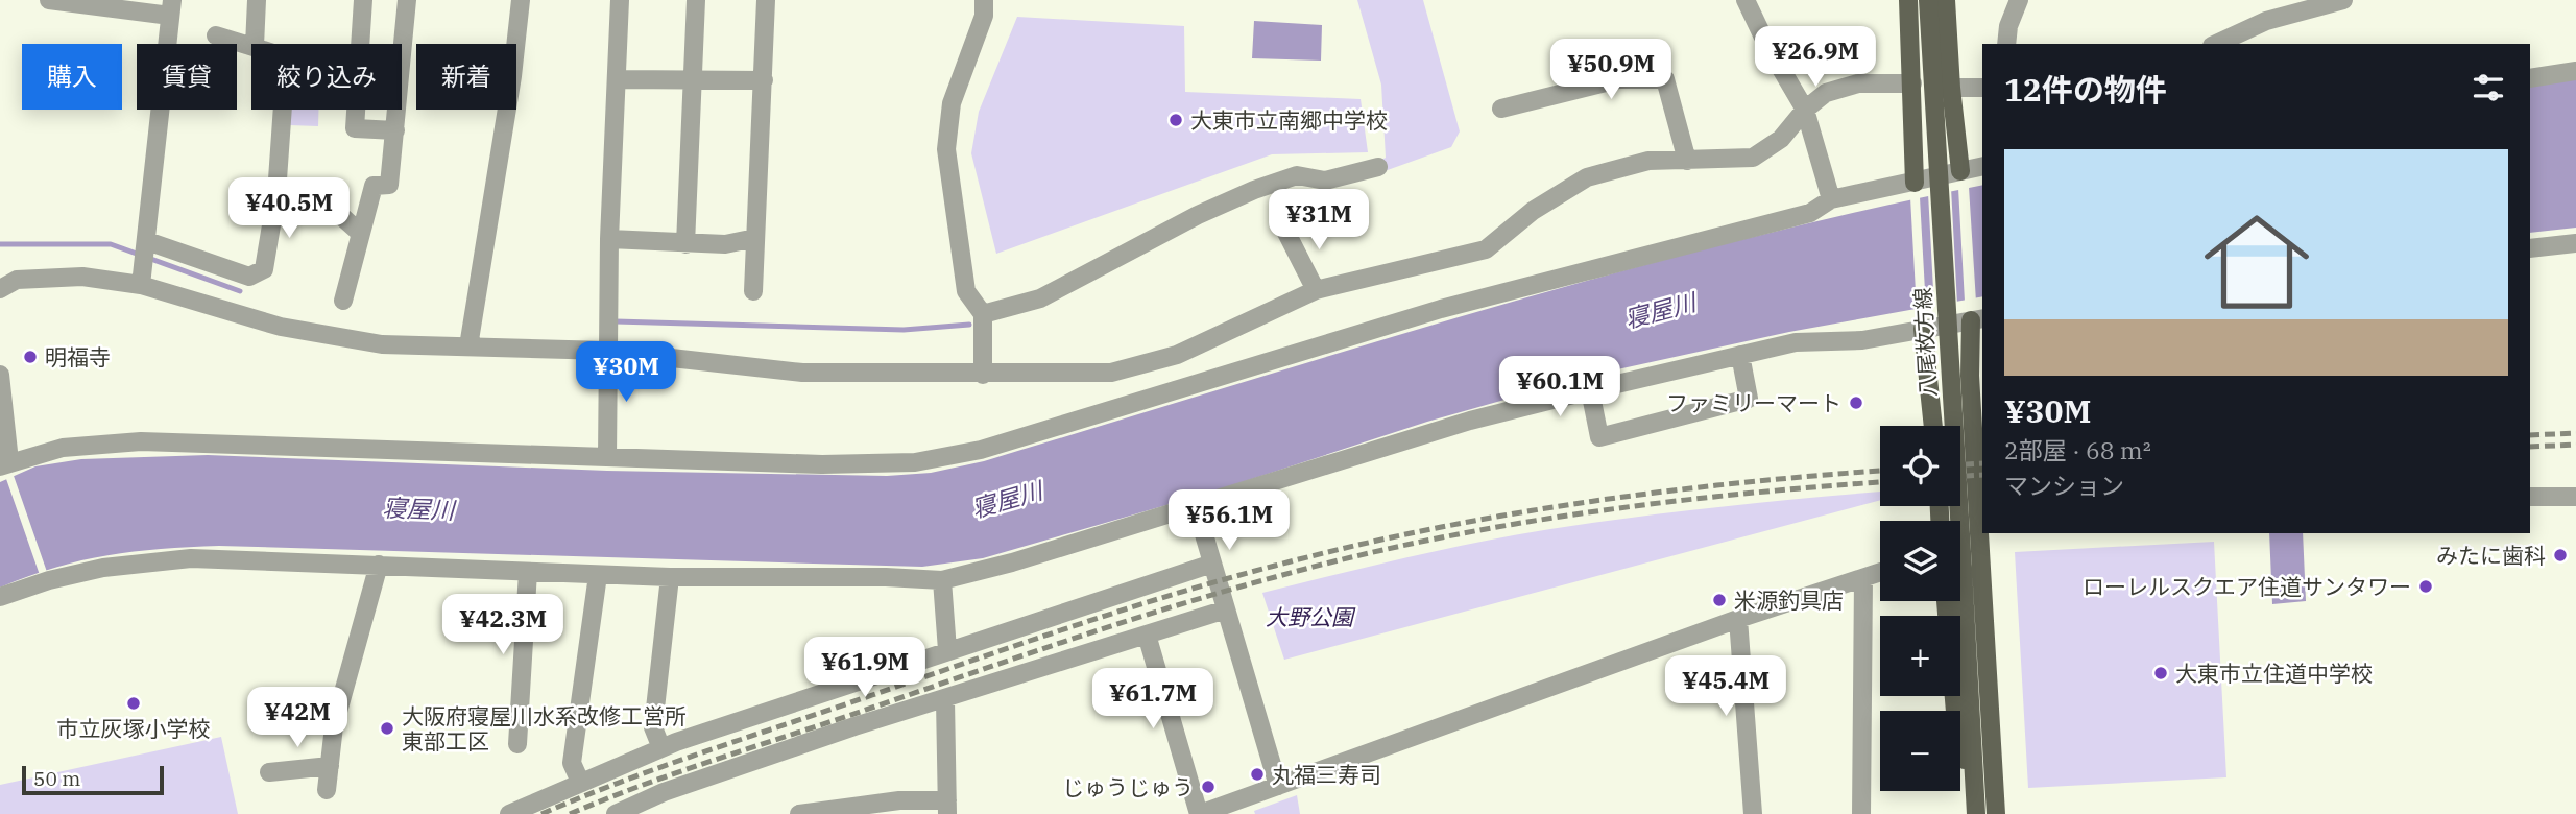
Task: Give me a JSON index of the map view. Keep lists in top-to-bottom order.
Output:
{
  "streets": {
    "main road": ["八尾枚方線"]
  },
  "water": ["寝屋川"],
  "parks": ["大野公園"],
  "places": [
    "大東市立南郷中学校",
    "明福寺",
    "ファミリーマート",
    "みたに歯科",
    "ローレルスクエア住道サンタワー",
    "米源釣具店",
    "大東市立住道中学校",
    "市立灰塚小学校",
    "大阪府寝屋川水系改修工営所 東部工区",
    "丸福三寿司",
    "じゅうじゅう"
  ],
  "scale_bar": "50 m",
  "page": {
    "price": [
      "¥26.9M",
      "¥50.9M",
      "¥40.5M",
      "¥31M",
      "¥30M",
      "¥60.1M",
      "¥56.1M",
      "¥42.3M",
      "¥61.9M",
      "¥45.4M",
      "¥61.7M",
      "¥42M"
    ],
    "chip": [
      "購入",
      "賃貸",
      "絞り込み",
      "新着"
    ],
    "heading": "12件の物件",
    "list": [
      {
        "name": "¥30M",
        "note": "2部屋 · 68 m² · マンション"
      }
    ],
    "map_buttons": ["+", "−"],
    "scale": "50 m"
  }
}
